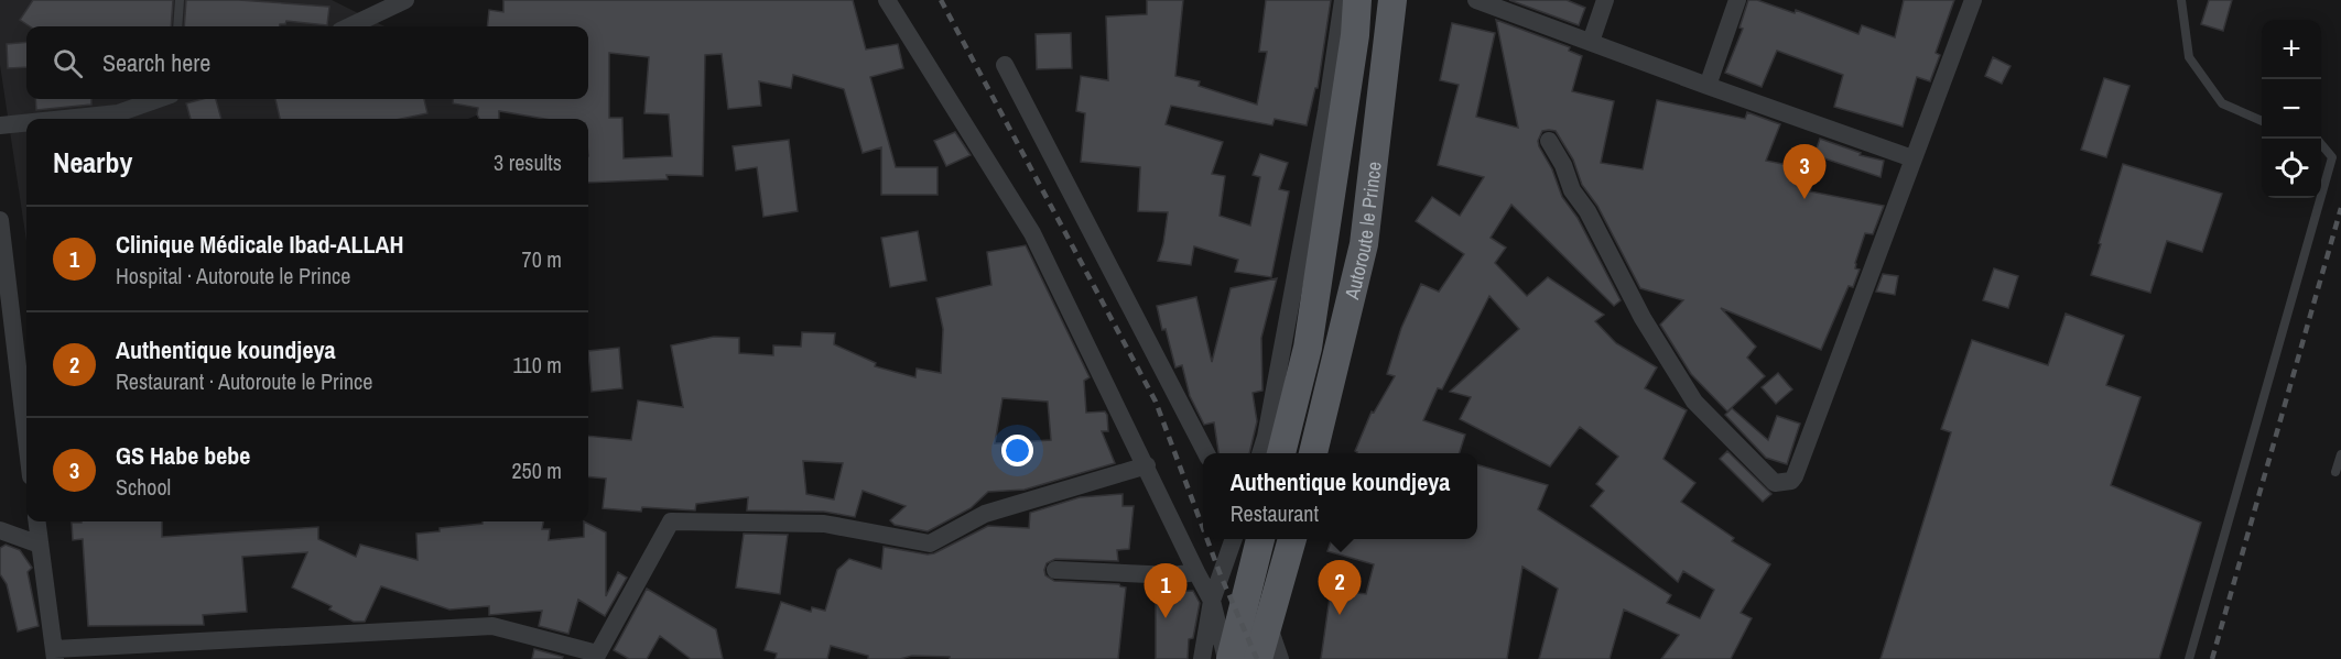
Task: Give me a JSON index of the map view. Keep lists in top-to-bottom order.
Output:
{
  "streets": {
    "main road": ["Autoroute le Prince"]
  },
  "page": {
    "map_buttons": ["+", "−"],
    "search": "Search here",
    "heading": ["Nearby", "3 results"],
    "pins": ["3", "2", "1"],
    "list": [
      {
        "mark": "1",
        "name": "Clinique Médicale Ibad-ALLAH",
        "note": "Hospital · Autoroute le Prince",
        "value": "70 m"
      },
      {
        "mark": "2",
        "name": "Authentique koundjeya",
        "note": "Restaurant · Autoroute le Prince",
        "value": "110 m"
      },
      {
        "mark": "3",
        "name": "GS Habe bebe",
        "note": "School",
        "value": "250 m"
      }
    ],
    "popup": ["Authentique koundjeya", "Restaurant"]
  }
}
